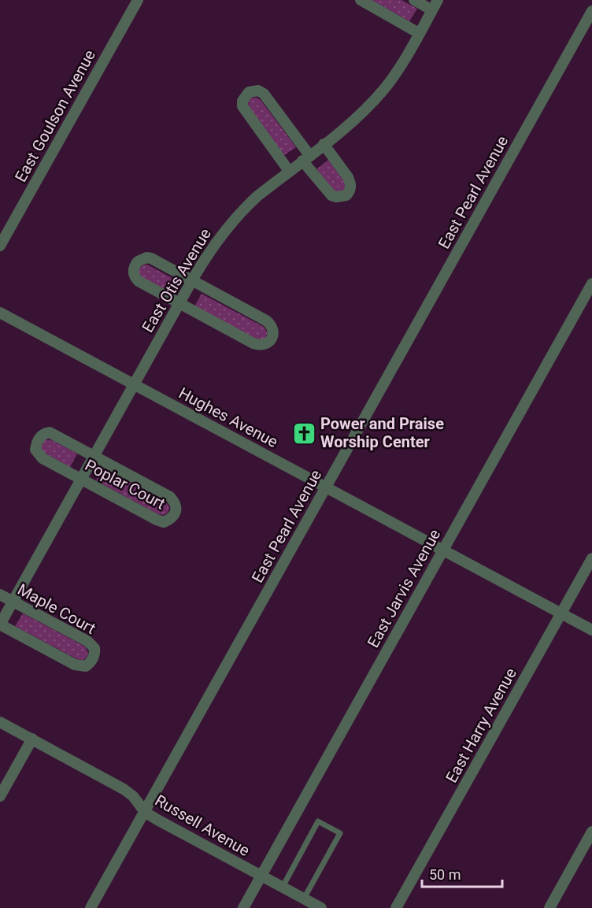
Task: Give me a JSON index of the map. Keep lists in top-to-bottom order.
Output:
{
  "streets": {
    "street": [
      "East Goulson Avenue",
      "East Pearl Avenue",
      "East Otis Avenue",
      "Hughes Avenue",
      "Poplar Court",
      "East Jarvis Avenue",
      "Maple Court",
      "East Harry Avenue",
      "Russell Avenue"
    ]
  },
  "crossings": [
    ["East Pearl Avenue", "Hughes Avenue"],
    ["East Pearl Avenue", "Russell Avenue"],
    ["East Otis Avenue", "Hughes Avenue"],
    ["East Otis Avenue", "Poplar Court"],
    ["East Otis Avenue", "Maple Court"],
    ["Hughes Avenue", "East Jarvis Avenue"],
    ["Hughes Avenue", "East Harry Avenue"],
    ["East Jarvis Avenue", "Russell Avenue"]
  ],
  "places": {
    "church": ["Power and Praise Worship Center"]
  },
  "scale_bar": "50 m"
}
